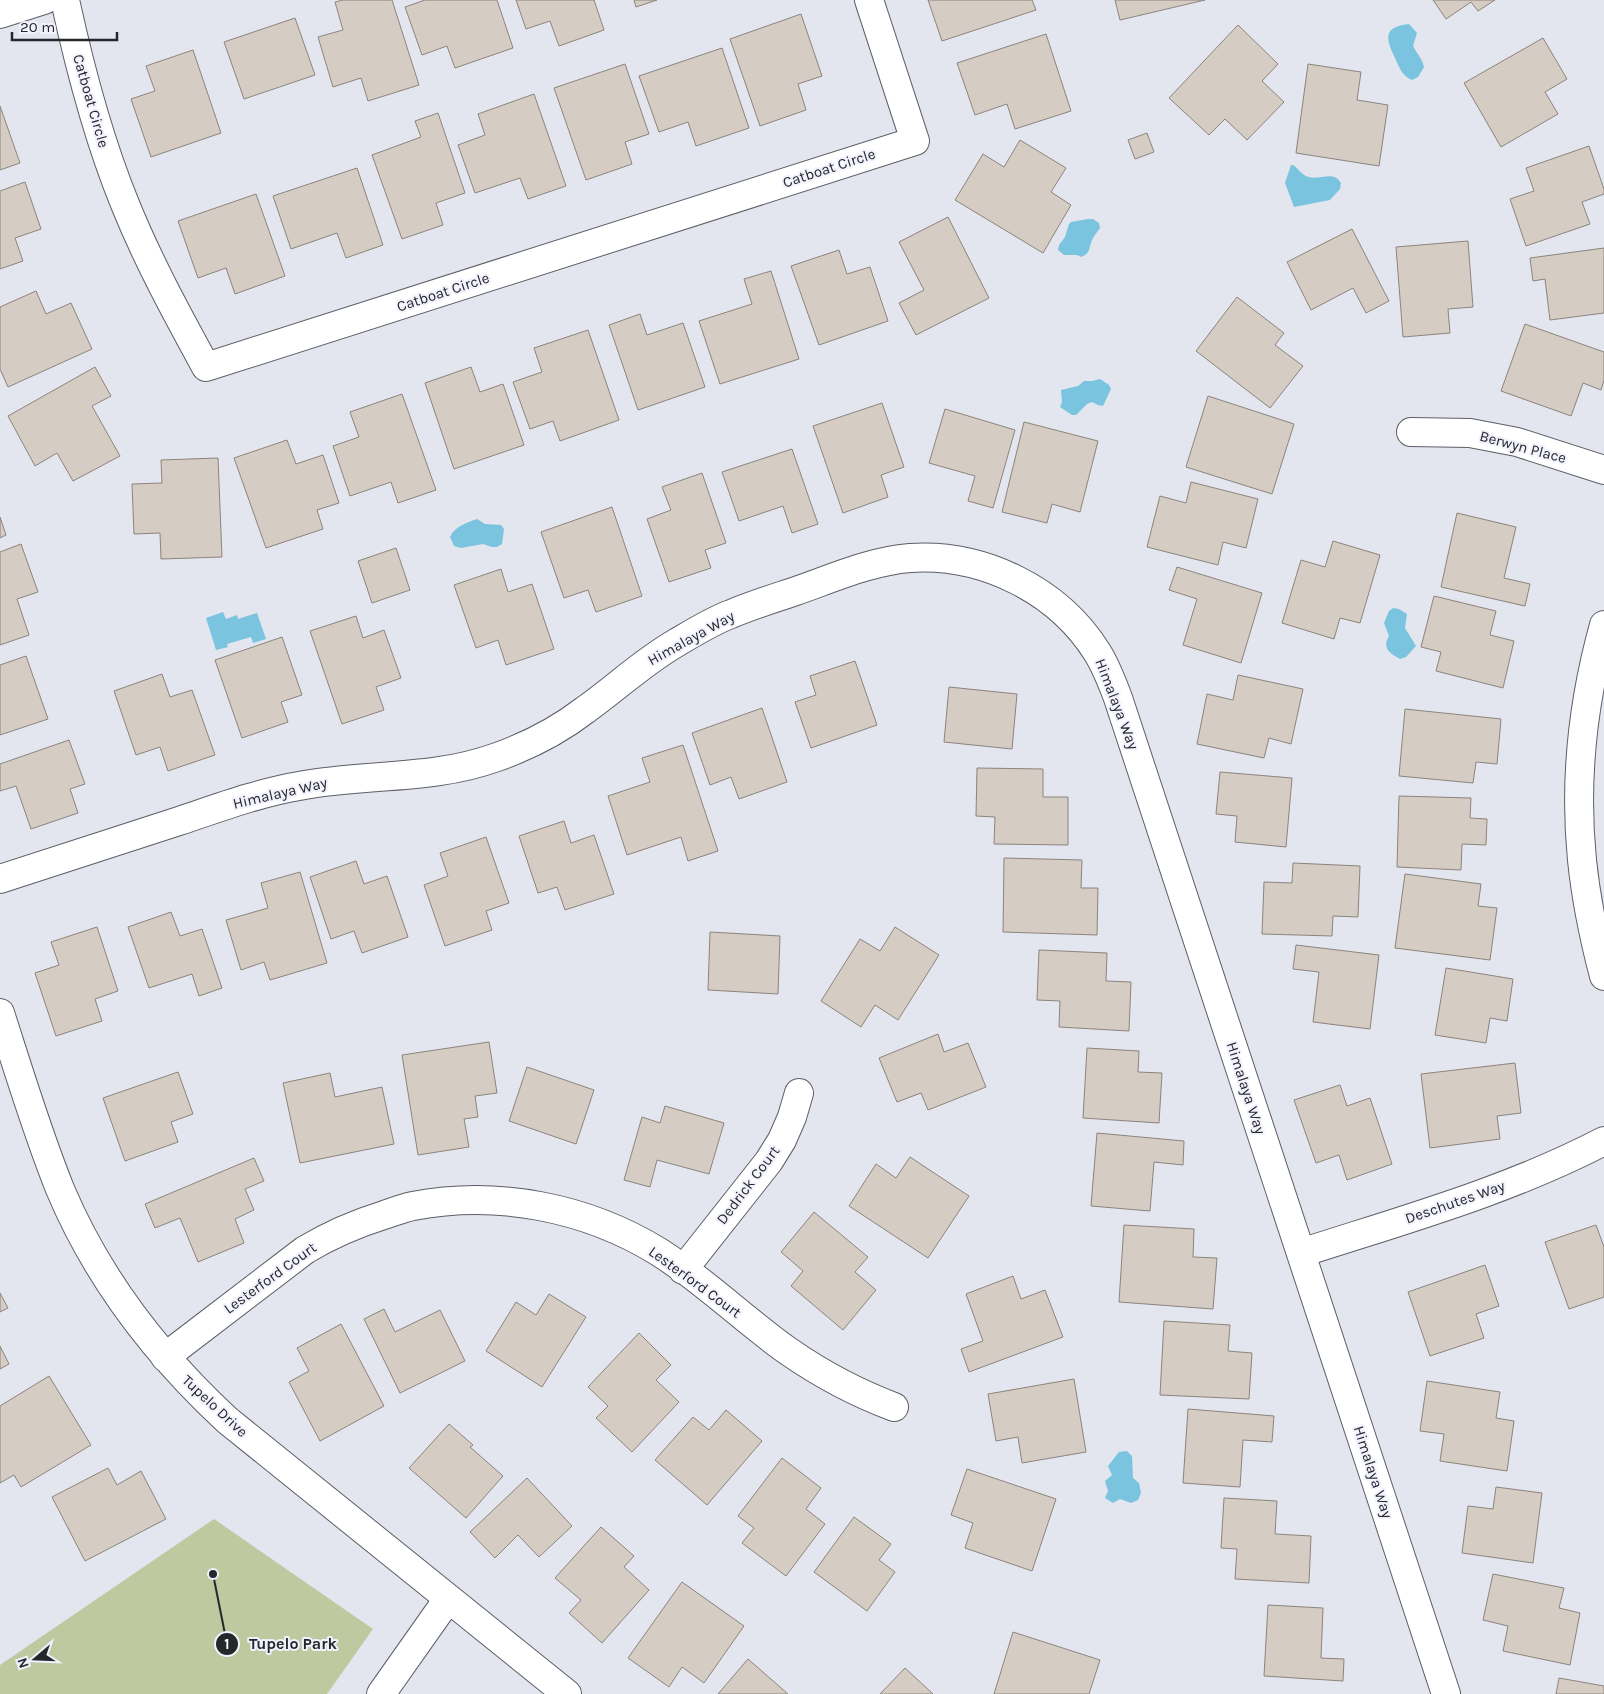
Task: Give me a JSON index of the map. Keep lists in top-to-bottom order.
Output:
{
  "streets": {
    "street": [
      "Catboat Circle",
      "Berwyn Place",
      "Himalaya Way",
      "Dedrick Court",
      "Deschutes Way",
      "Lesterford Court",
      "Tupelo Drive"
    ]
  },
  "crossings": [
    ["Himalaya Way", "Deschutes Way"],
    ["Dedrick Court", "Lesterford Court"],
    ["Lesterford Court", "Tupelo Drive"]
  ],
  "places": ["Tupelo Park"],
  "scale_bar": "20 m",
  "north": "left"
}
